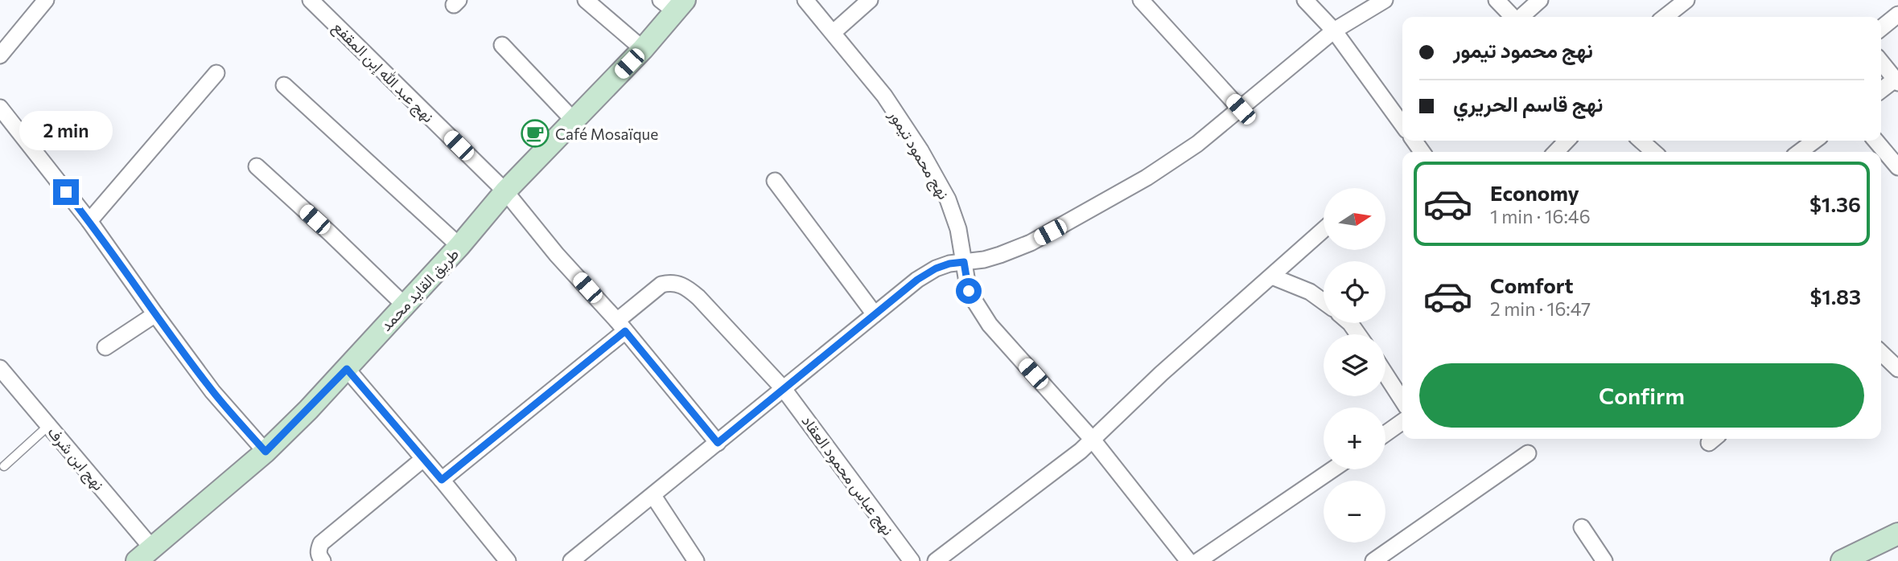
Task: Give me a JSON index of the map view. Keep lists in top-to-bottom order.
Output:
{
  "streets": {
    "main road": ["طريق القايد محمد"],
    "street": [
      "نهج عبد الله إبن المقفع",
      "نهج محمود تيمور",
      "نهج ابن شرف",
      "نهج عباس محمود العقاد"
    ]
  },
  "crossings": [
    ["نهج عبد الله إبن المقفع", "طريق القايد محمد"],
    ["نهج عبد الله إبن المقفع", "نهج عباس محمود العقاد"],
    ["طريق القايد محمد", "نهج ابن شرف"]
  ],
  "places": {
    "cafe": ["Café Mosaïque"]
  },
  "north": "right",
  "page": {
    "banner": ["نهج محمود تيمور", "نهج قاسم الحريري"],
    "bubble": "2 min",
    "list": [
      {
        "name": "Economy",
        "note": "1 min · 16:46",
        "value": "$1.36"
      },
      {
        "name": "Comfort",
        "note": "2 min · 16:47",
        "value": "$1.83"
      }
    ],
    "map_buttons": ["+", "−"],
    "buttons": "Confirm"
  }
}
